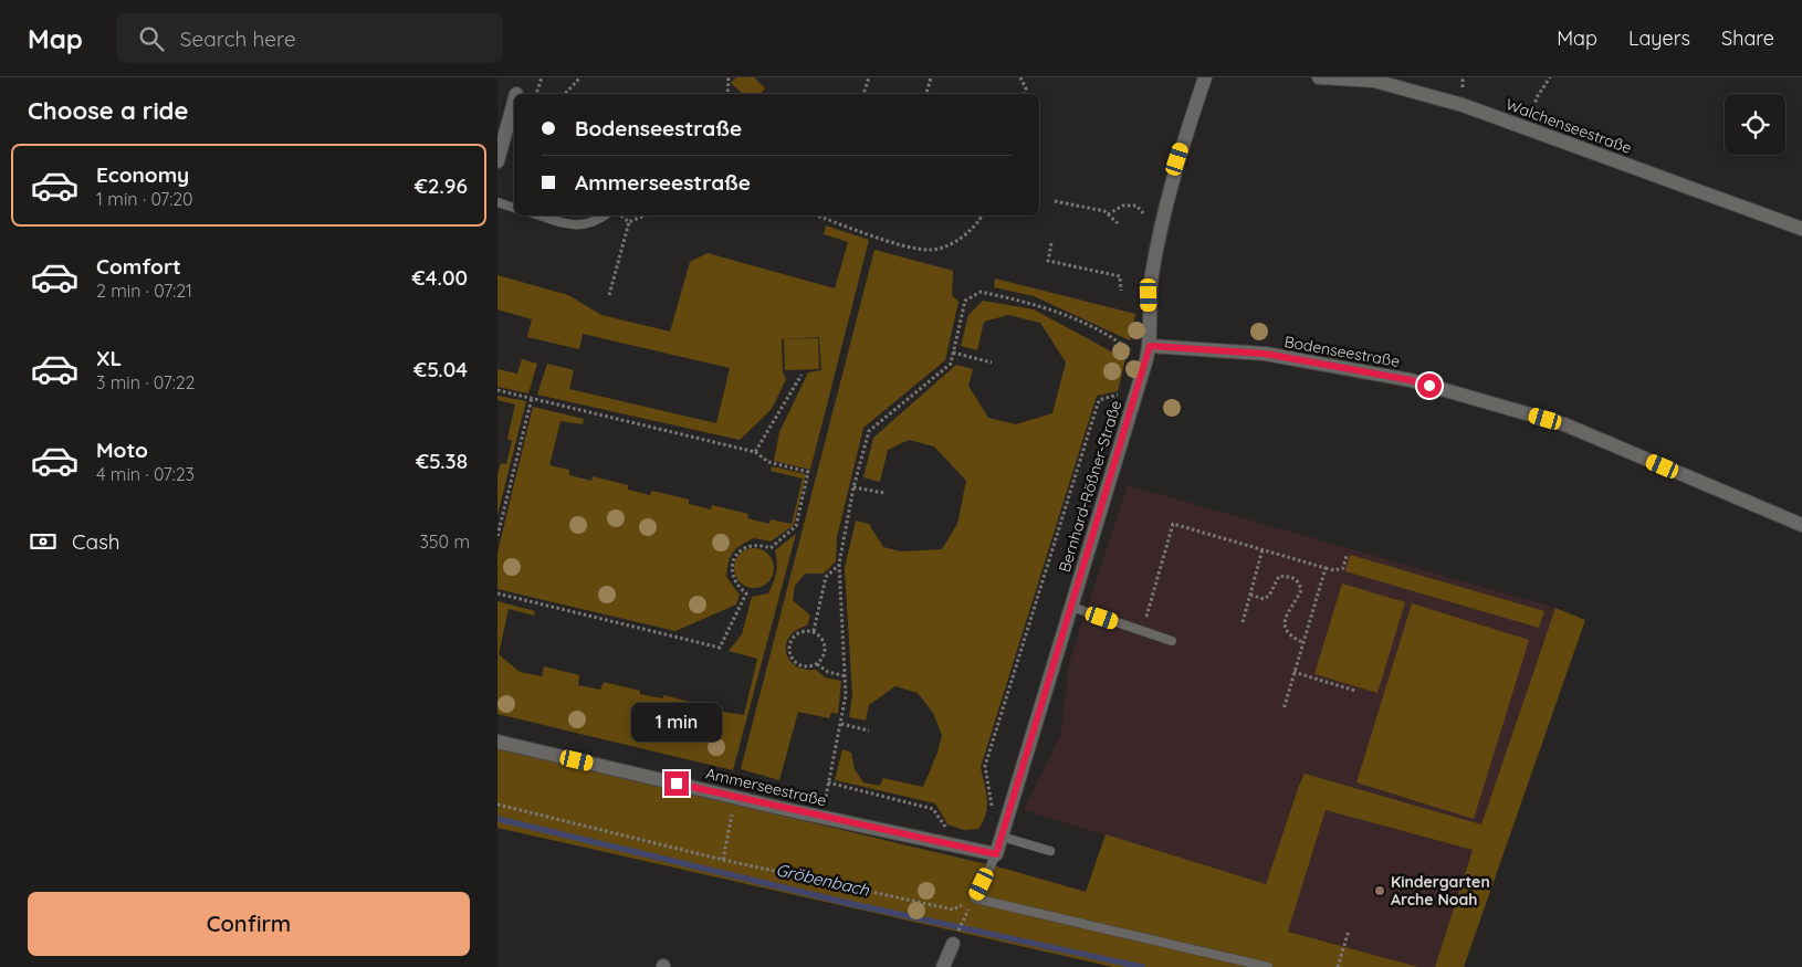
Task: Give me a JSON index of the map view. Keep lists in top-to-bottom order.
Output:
{
  "streets": {
    "street": [
      "Walchenseestraße",
      "Bodenseestraße",
      "Bernhard-Rößner-Straße",
      "Ammerseestraße"
    ]
  },
  "crossings": [
    ["Bodenseestraße", "Bernhard-Rößner-Straße"],
    ["Bernhard-Rößner-Straße", "Ammerseestraße"]
  ],
  "water": ["Gröbenbach"],
  "places": ["Kindergarten Arche Noah"],
  "page": {
    "header": "Map",
    "search": "Search here",
    "nav": ["Map", "Layers", "Share"],
    "heading": "Choose a ride",
    "banner": ["Bodenseestraße", "Ammerseestraße"],
    "list": [
      {
        "name": "Economy",
        "note": "1 min · 07:20",
        "value": "€2.96"
      },
      {
        "name": "Comfort",
        "note": "2 min · 07:21",
        "value": "€4.00"
      },
      {
        "name": "XL",
        "note": "3 min · 07:22",
        "value": "€5.04"
      },
      {
        "name": "Moto",
        "note": "4 min · 07:23",
        "value": "€5.38"
      }
    ],
    "pay": ["Cash", "350 m"],
    "bubble": "1 min",
    "buttons": "Confirm"
  }
}
